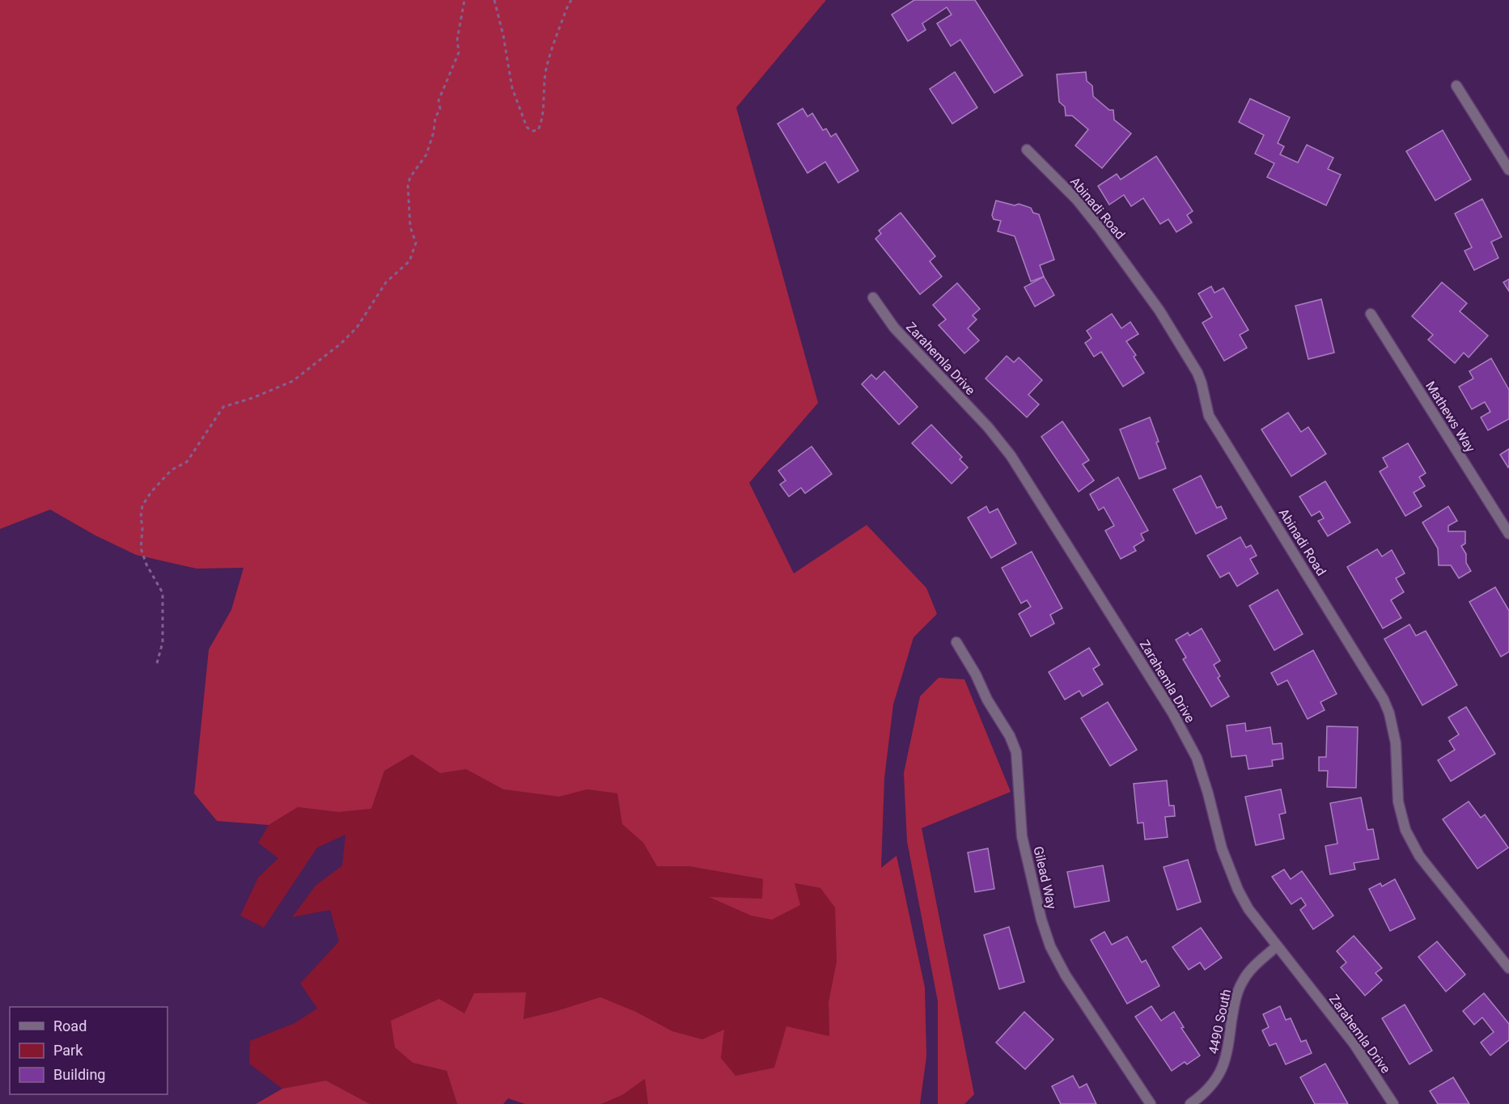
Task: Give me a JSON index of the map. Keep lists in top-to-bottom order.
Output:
{
  "streets": {
    "street": [
      "Abinadi Road",
      "Zarahemla Drive",
      "Mathews Way",
      "Gilead Way",
      "4490 South"
    ]
  },
  "crossings": [
    ["Zarahemla Drive", "4490 South"]
  ],
  "legend": ["Road", "Park", "Building"]
}
